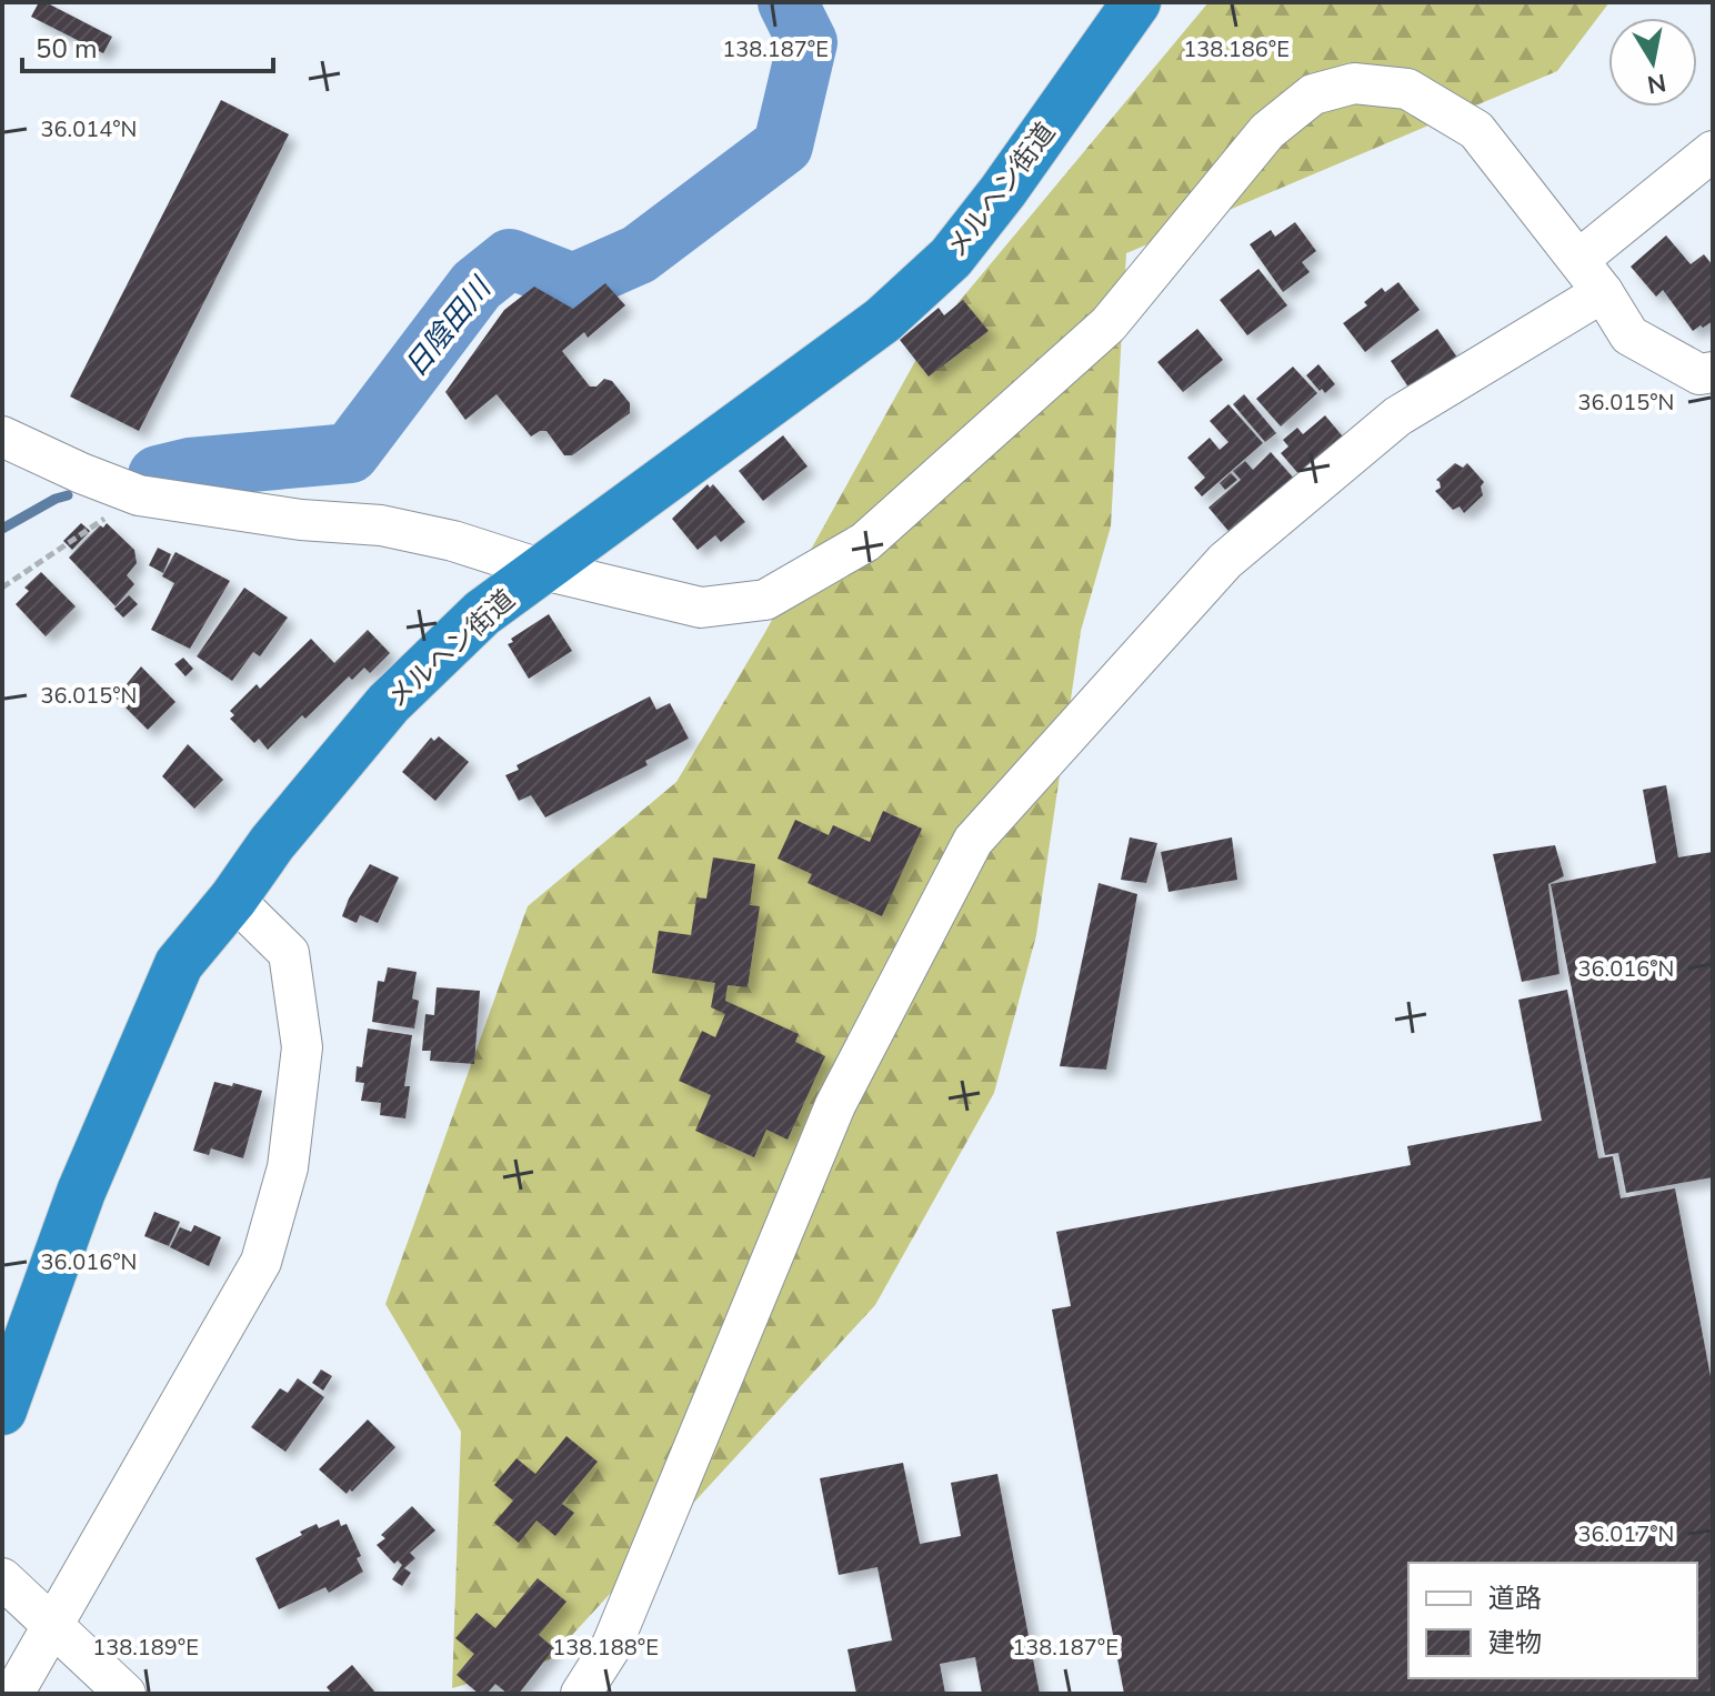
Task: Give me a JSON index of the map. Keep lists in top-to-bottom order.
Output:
{
  "streets": {
    "highway": ["メルヘン街道"]
  },
  "water": ["日陰田川"],
  "legend": ["道路", "建物"],
  "scale_bar": "50 m",
  "north": "bottom",
  "coordinates": [
    "138.187°E",
    "138.186°E",
    "36.014°N",
    "36.015°N",
    "36.016°N",
    "36.017°N",
    "138.189°E",
    "138.188°E"
  ]
}
